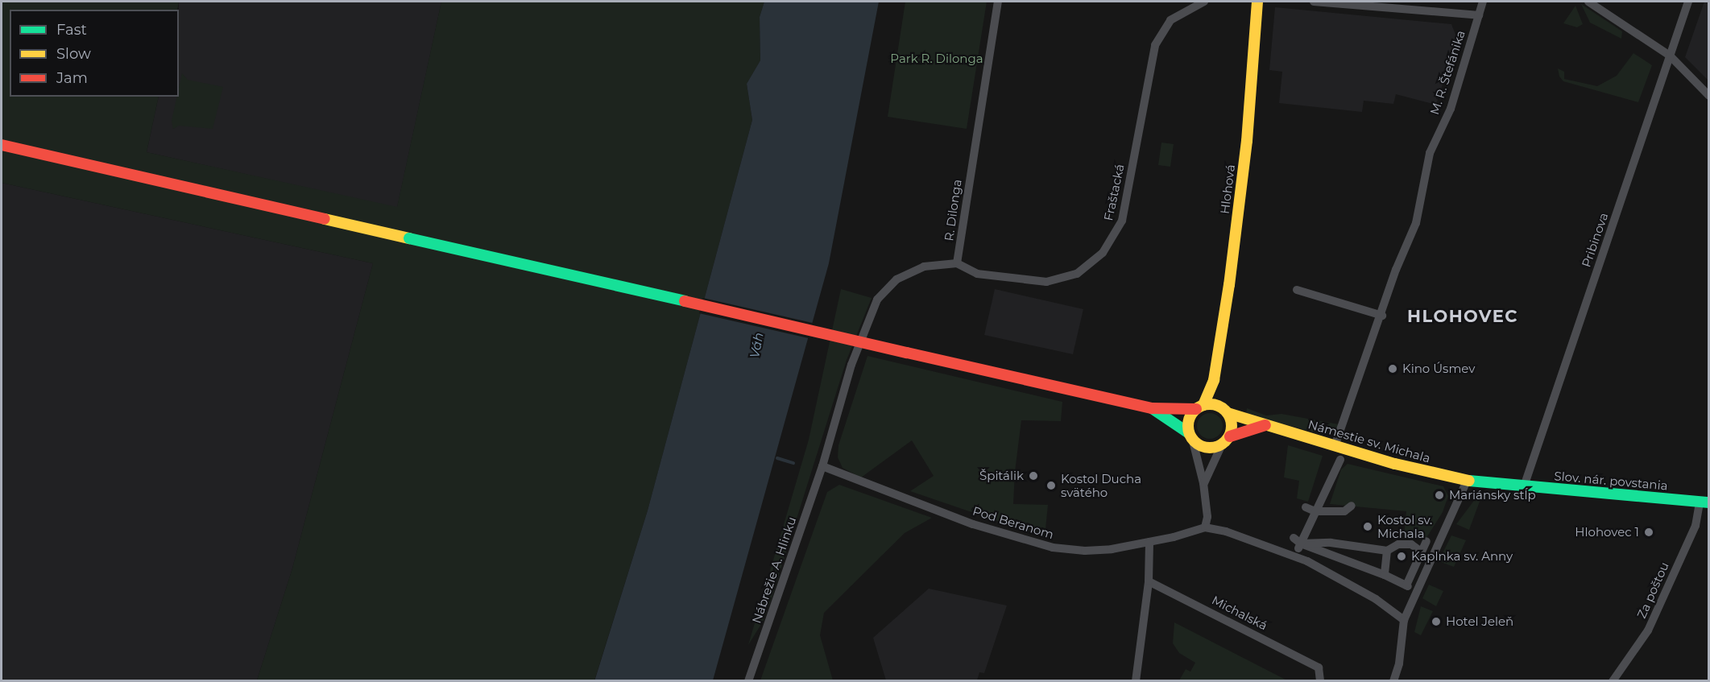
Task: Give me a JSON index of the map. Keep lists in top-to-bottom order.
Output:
{
  "streets": {
    "main road": ["Hlohová", "Námestie sv. Michala", "Slov. nár. povstania"],
    "street": [
      "M. R. Štefánika",
      "Fraštacká",
      "R. Dilonga",
      "Pribinova",
      "Pod Beranom",
      "Nábrežie A. Hlinku",
      "Za poštou",
      "Michalská"
    ]
  },
  "crossings": [
    ["M. R. Štefánika", "Námestie sv. Michala"],
    ["Hlohová", "Námestie sv. Michala"],
    ["Fraštacká", "R. Dilonga"],
    ["Fraštacká", "Nábrežie A. Hlinku"],
    ["R. Dilonga", "Nábrežie A. Hlinku"],
    ["Pribinova", "Slov. nár. povstania"],
    ["Námestie sv. Michala", "Slov. nár. povstania"],
    ["Slov. nár. povstania", "Za poštou"],
    ["Pod Beranom", "Nábrežie A. Hlinku"]
  ],
  "districts": ["HLOHOVEC"],
  "water": ["Váh"],
  "parks": ["Park R. Dilonga"],
  "places": [
    "Kino Úsmev",
    "Špitálik",
    "Kostol Ducha svätého",
    "Mariánsky stĺp",
    "Kostol sv. Michala",
    "Hlohovec 1",
    "Kaplnka sv. Anny",
    "Hotel Jeleň"
  ],
  "legend": ["Fast", "Slow", "Jam"]
}
